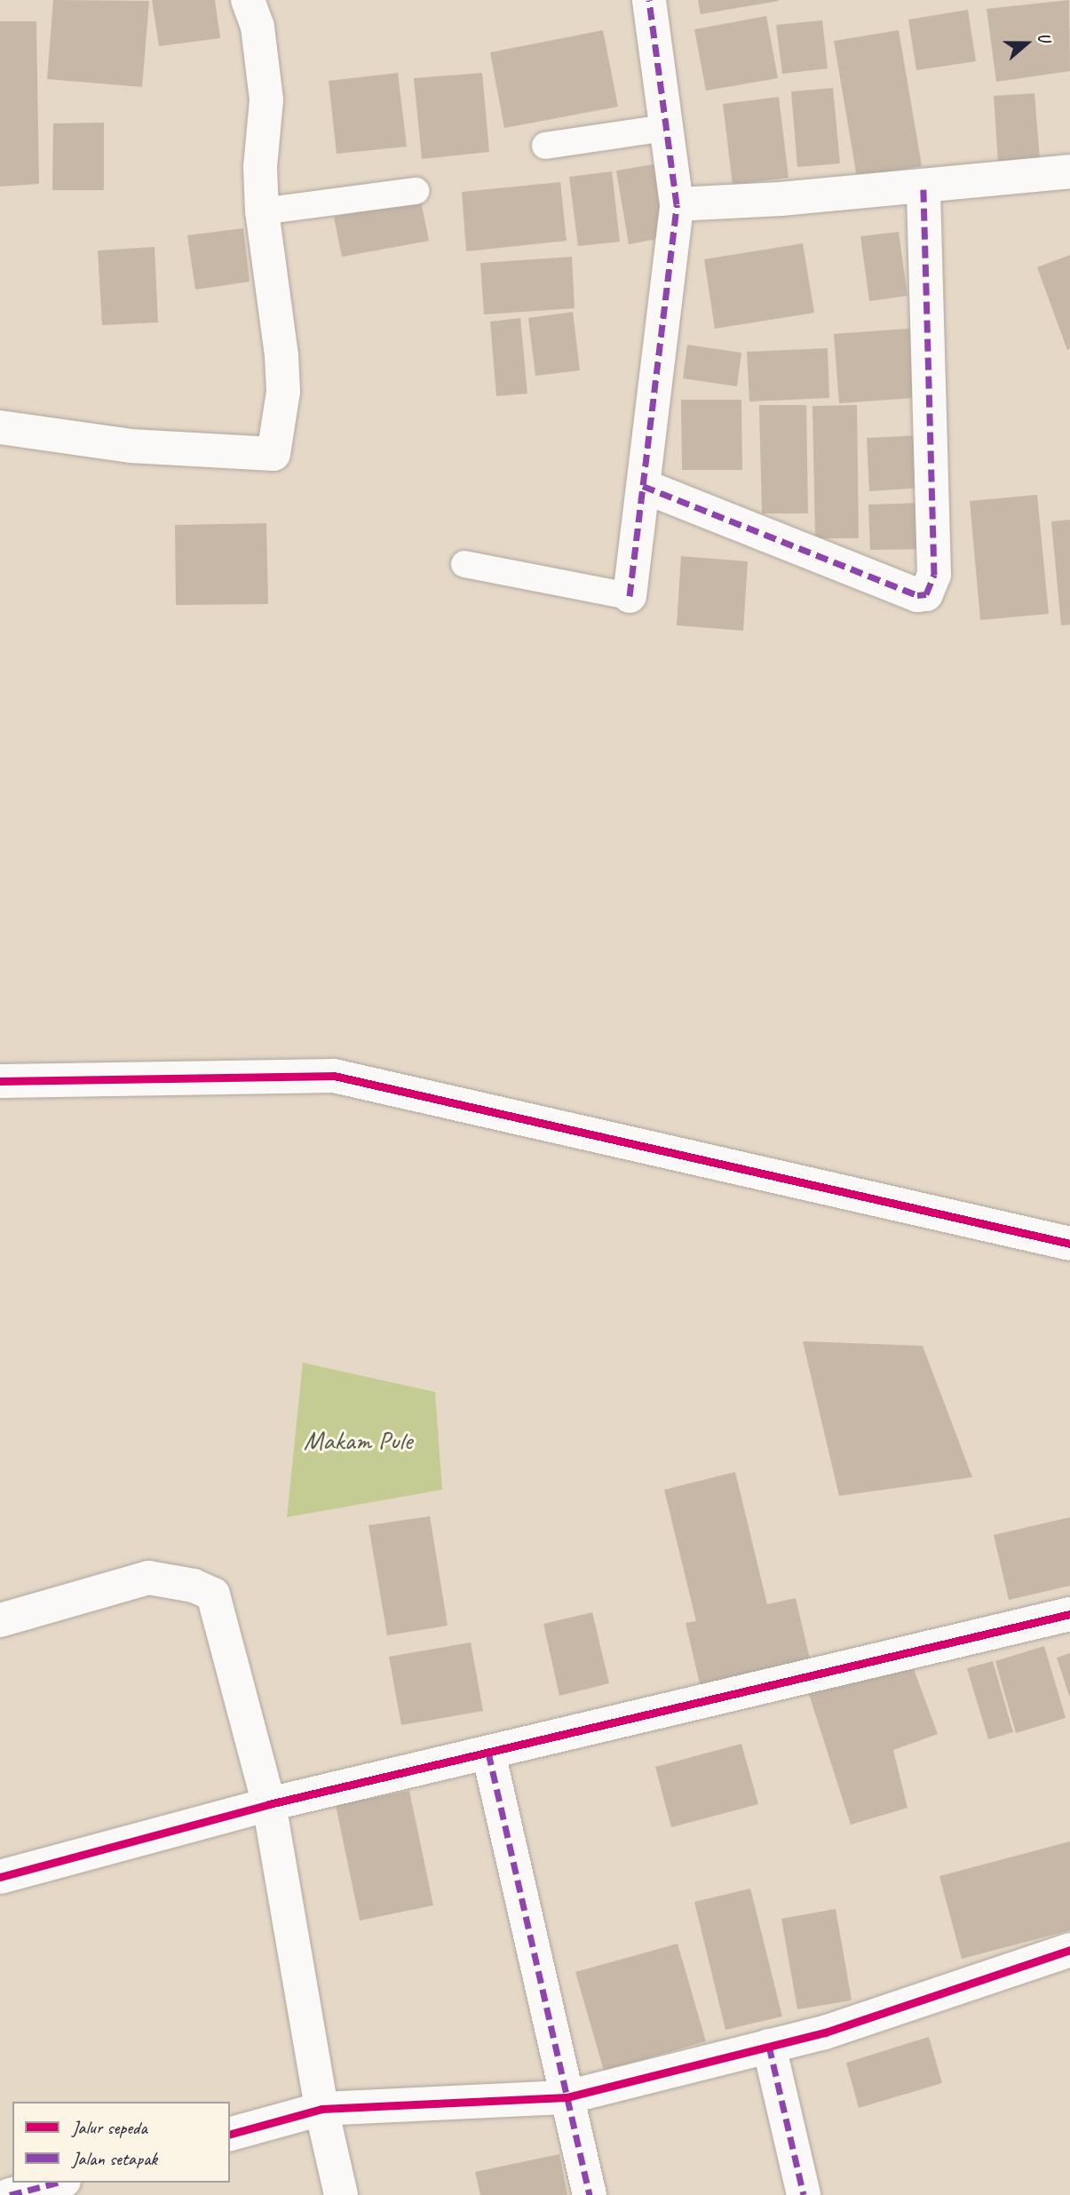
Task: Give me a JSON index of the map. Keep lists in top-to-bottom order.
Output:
{
  "parks": ["Makam Pule"],
  "legend": ["Jalur sepeda", "Jalan setapak"],
  "north": "right"
}
